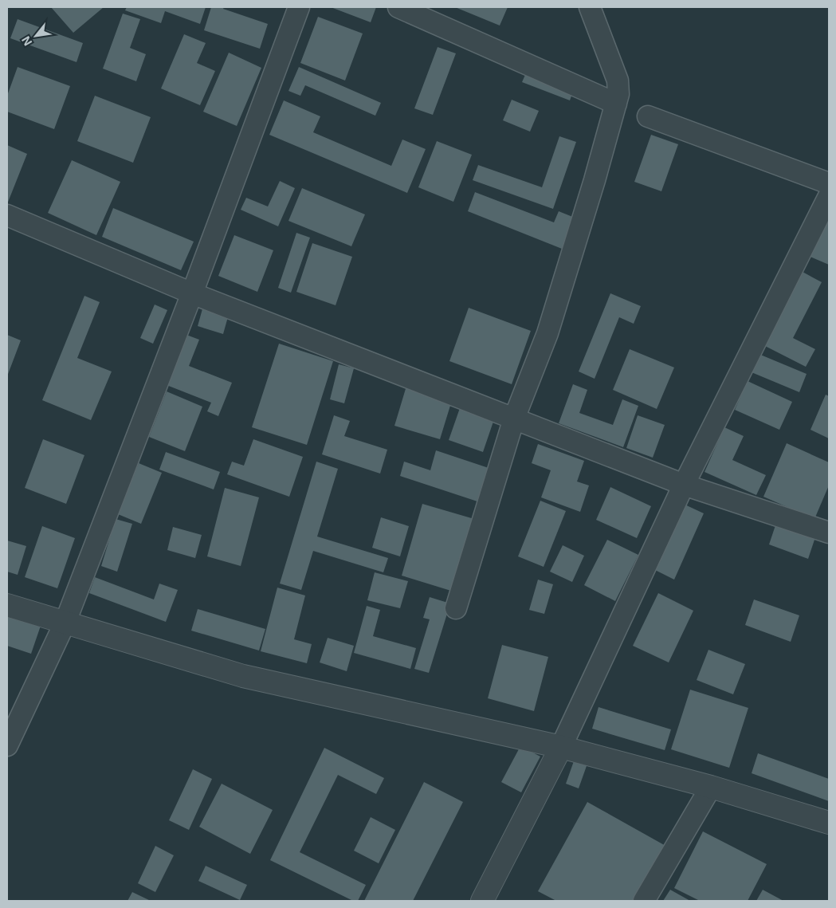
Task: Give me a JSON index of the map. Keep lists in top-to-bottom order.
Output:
{
  "north": "bottom left"
}
